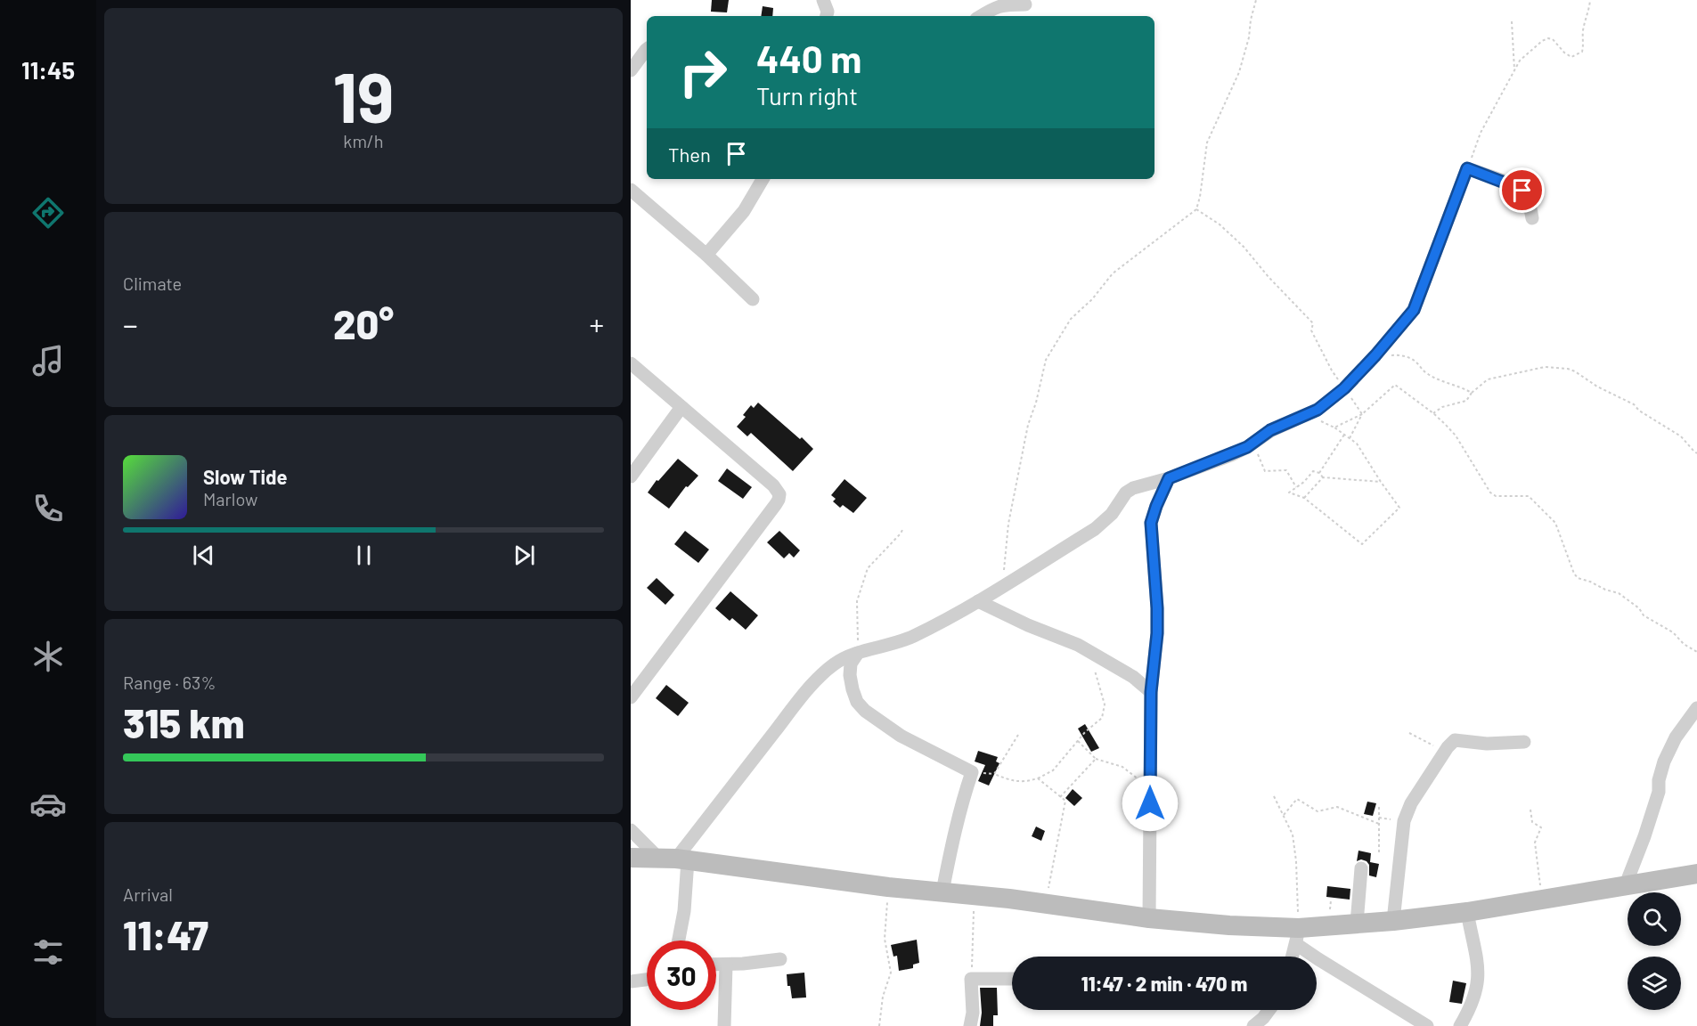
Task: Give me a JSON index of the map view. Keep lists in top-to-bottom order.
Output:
{
  "page": {
    "tabs": "11:45",
    "tile": [
      ["19", "km/h"],
      "Climate",
      ["Range · 63%", "315 km"],
      ["Arrival", "11:47"]
    ],
    "turn": ["440 m", "Turn right"],
    "then": "Then",
    "heat": ["−", "20°", "+"],
    "song": ["Slow Tide", "Marlow"],
    "limit": "30",
    "trip": "11:47 · 2 min · 470 m"
  }
}
